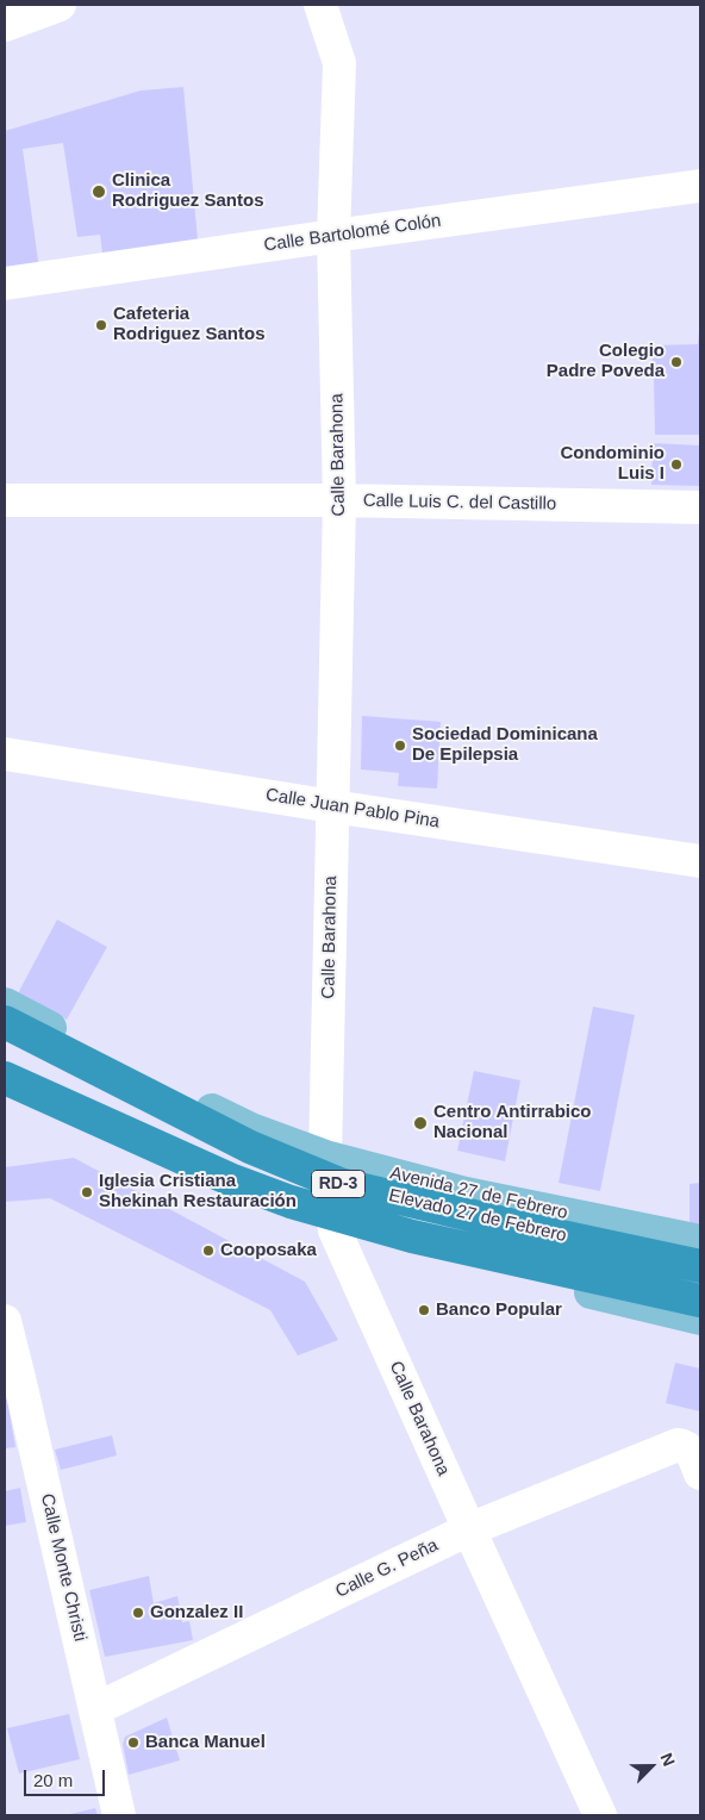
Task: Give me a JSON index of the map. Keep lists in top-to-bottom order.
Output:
{
  "streets": {
    "highway": ["RD-3", "Elevado 27 de Febrero"],
    "main road": ["Avenida 27 de Febrero"],
    "street": [
      "Calle Bartolomé Colón",
      "Calle Barahona",
      "Calle Luis C. del Castillo",
      "Calle Juan Pablo Pina",
      "Calle Monte Christi",
      "Calle G. Peña"
    ]
  },
  "crossings": [
    ["Calle Bartolomé Colón", "Calle Barahona"],
    ["Calle Barahona", "Calle Luis C. del Castillo"],
    ["Calle Barahona", "Calle Juan Pablo Pina"],
    ["Calle Barahona", "RD-3"],
    ["Calle Barahona", "Avenida 27 de Febrero"],
    ["Calle Barahona", "Calle G. Peña"],
    ["Calle Monte Christi", "Calle G. Peña"]
  ],
  "places": [
    "Clinica Rodriguez Santos",
    "Cafeteria Rodriguez Santos",
    "Colegio Padre Poveda",
    "Condominio Luis I",
    "Sociedad Dominicana De Epilepsia",
    "Centro Antirrabico Nacional",
    "Iglesia Cristiana Shekinah Restauración",
    "Cooposaka",
    "Banco Popular",
    "Gonzalez II",
    "Banca Manuel"
  ],
  "scale_bar": "20 m",
  "north": "top right"
}
